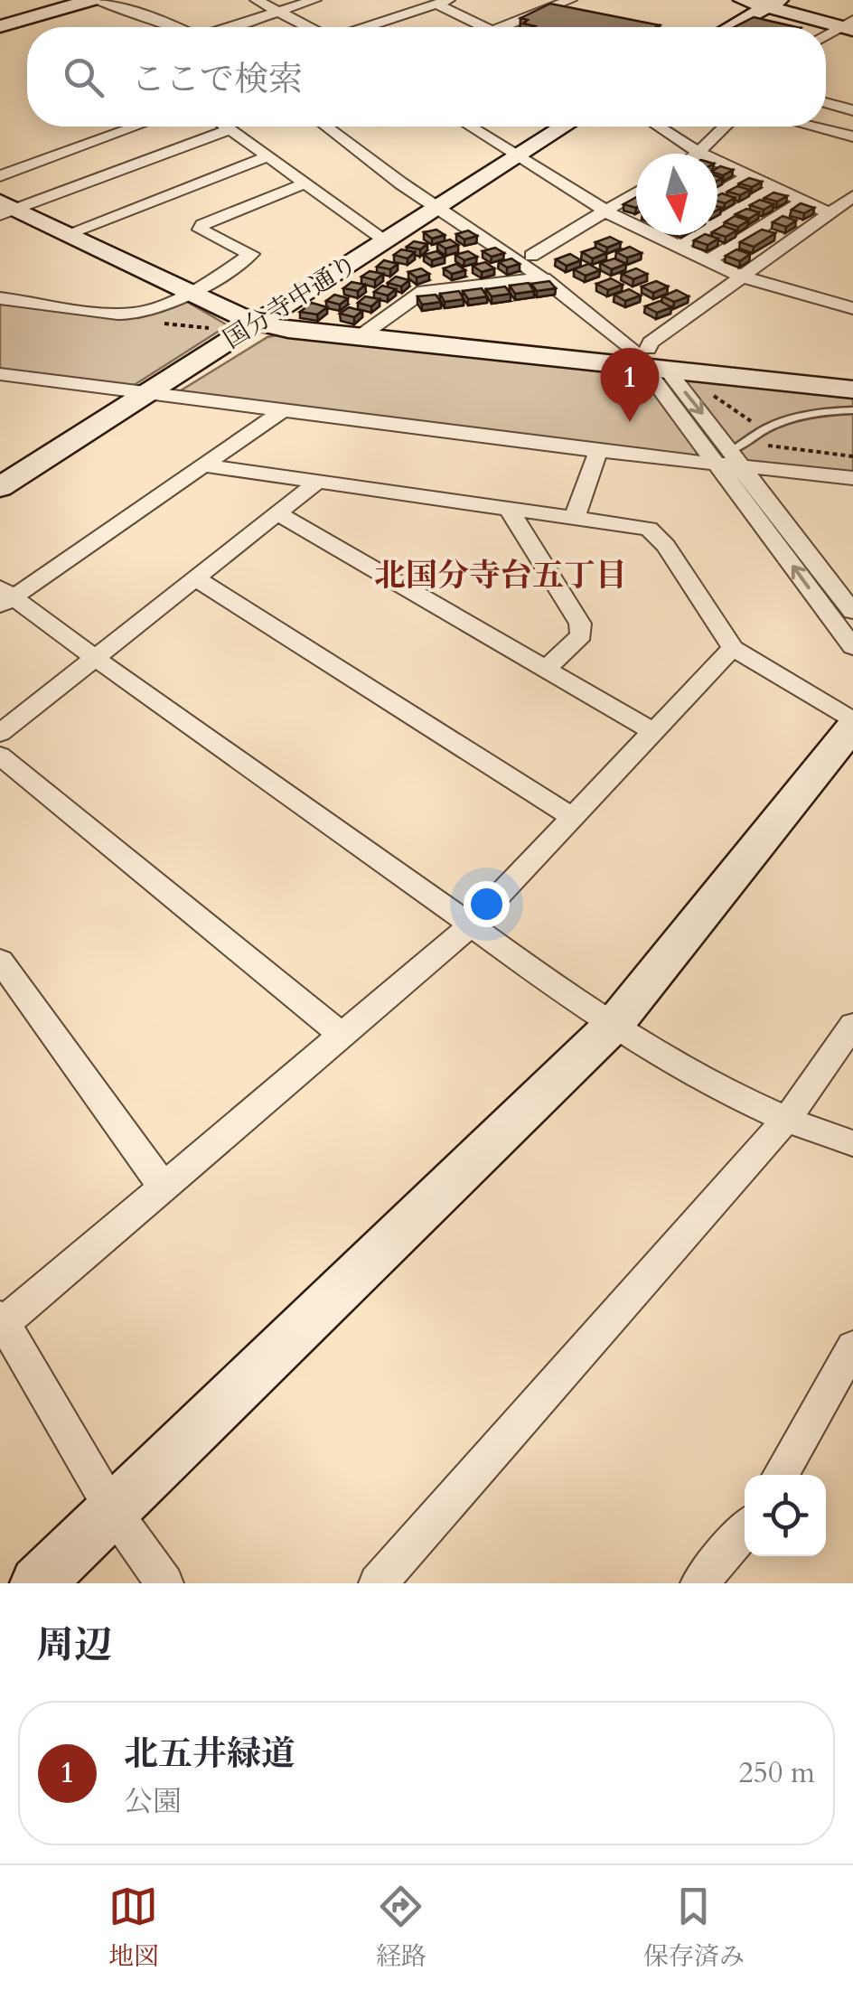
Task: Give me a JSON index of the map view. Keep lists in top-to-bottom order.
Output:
{
  "streets": {
    "street": ["国分寺中通り"]
  },
  "districts": ["北国分寺台五丁目"],
  "north": "bottom",
  "page": {
    "search": "ここで検索",
    "pins": "1",
    "heading": "周辺",
    "list": [
      {
        "mark": "1",
        "name": "北五井緑道",
        "note": "公園",
        "value": "250 m"
      }
    ],
    "nav": ["地図", "経路", "保存済み"]
  }
}
